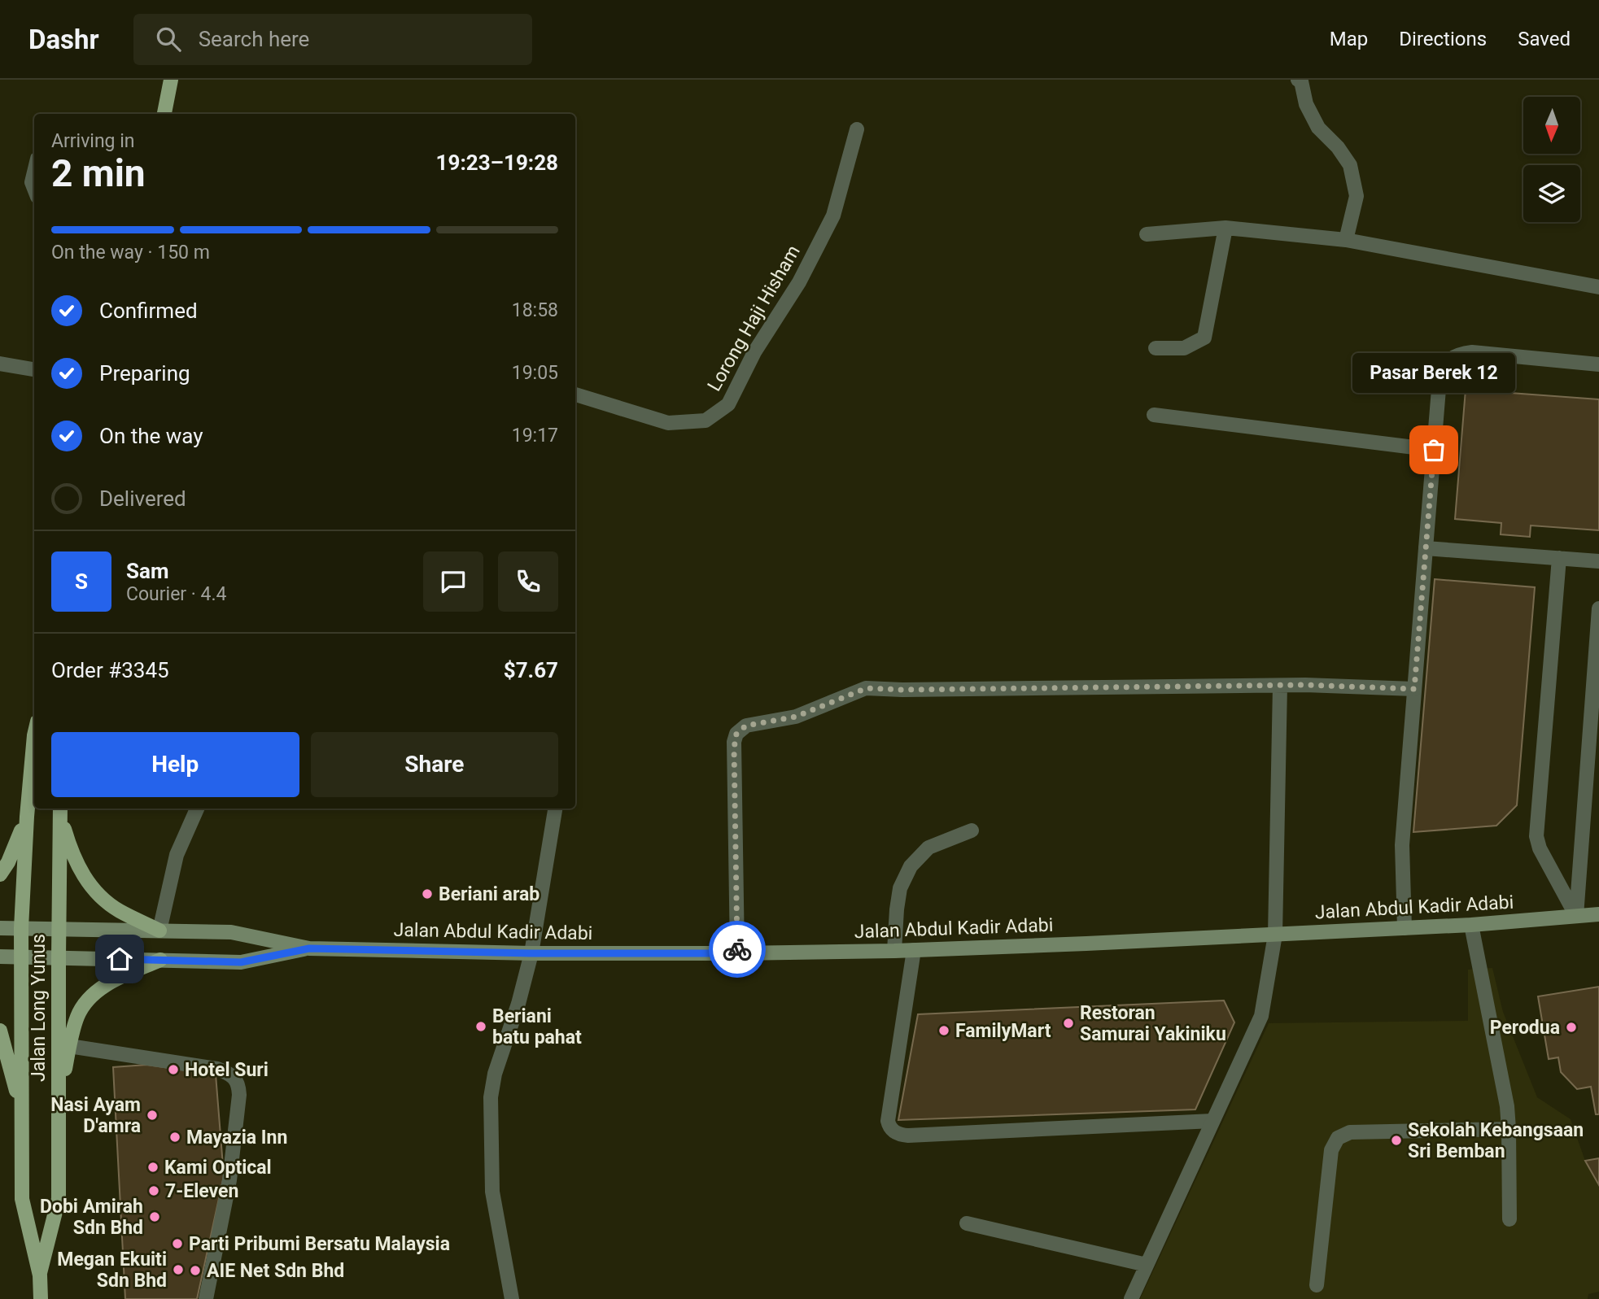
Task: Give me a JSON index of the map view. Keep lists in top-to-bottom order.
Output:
{
  "streets": {
    "main road": ["Jalan Abdul Kadir Adabi", "Jalan Long Yunus"],
    "street": ["Lorong Haji Hisham"]
  },
  "crossings": [
    ["Jalan Abdul Kadir Adabi", "Jalan Long Yunus"]
  ],
  "places": [
    "Pasar Berek 12",
    "Beriani arab",
    "Restoran Samurai Yakiniku",
    "Beriani batu pahat",
    "Perodua",
    "FamilyMart",
    "Hotel Suri",
    "Nasi Ayam D'amra",
    "Mayazia Inn",
    "Sekolah Kebangsaan Sri Bemban",
    "Kami Optical",
    "7-Eleven",
    "Dobi Amirah Sdn Bhd",
    "Parti Pribumi Bersatu Malaysia",
    "Megan Ekuiti Sdn Bhd",
    "AIE Net Sdn Bhd"
  ],
  "north": "bottom",
  "page": {
    "header": "Dashr",
    "search": "Search here",
    "nav": ["Map", "Directions", "Saved"],
    "heading": ["2 min", "Arriving in", "19:23–19:28"],
    "panel": [
      "Sam",
      "Courier · 4.4",
      "Order #3345",
      "$7.67"
    ],
    "bar": "On the way · 150 m",
    "list": [
      ["Confirmed", "18:58"],
      ["Preparing", "19:05"],
      ["On the way", "19:17"],
      "Delivered"
    ],
    "bubble": "Pasar Berek 12",
    "round": "S",
    "buttons": ["Help", "Share"]
  }
}
